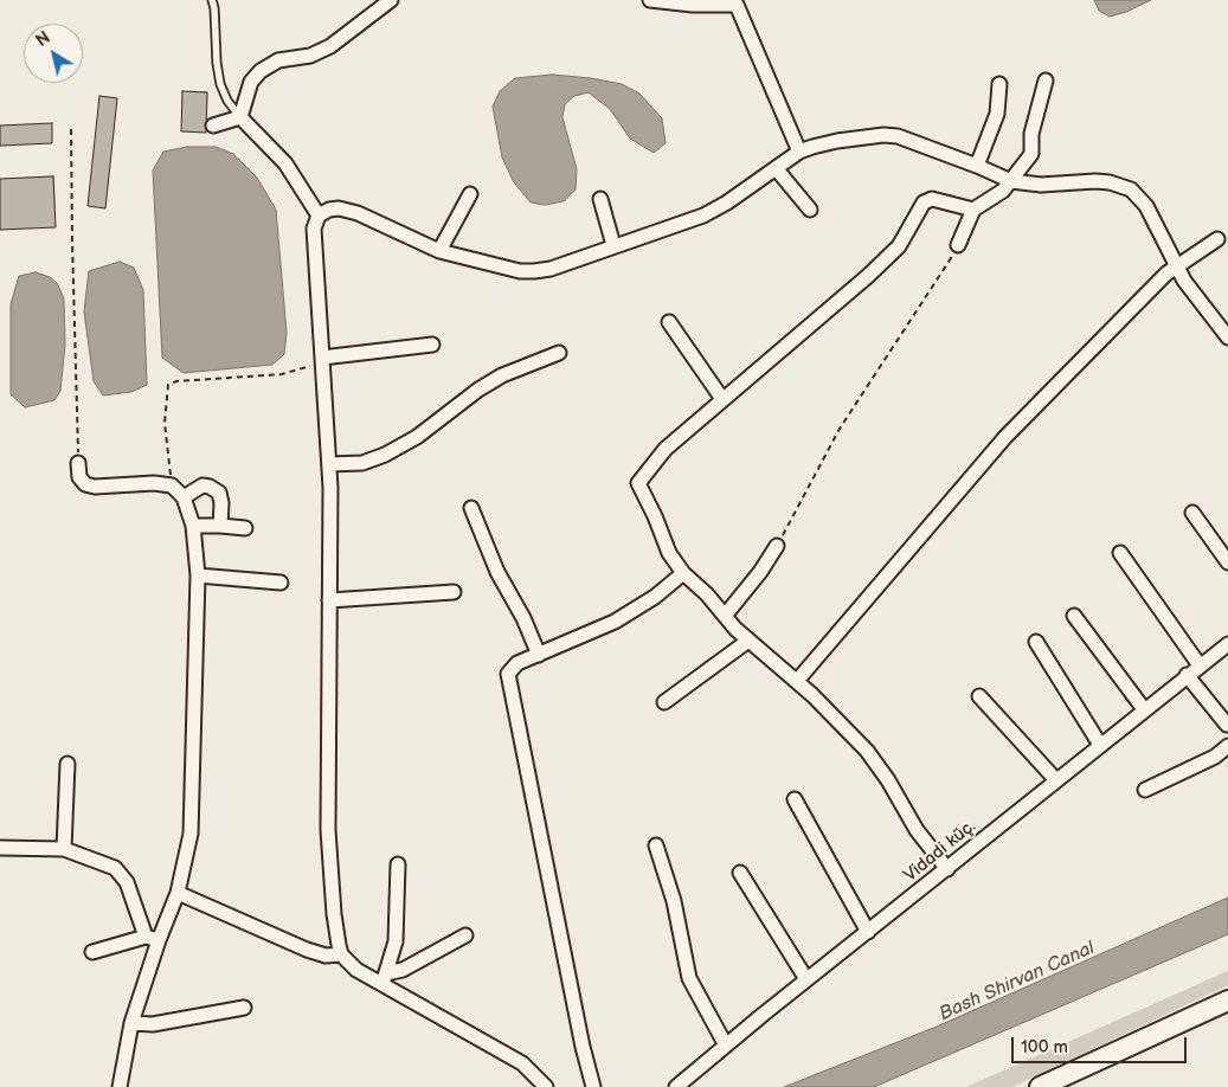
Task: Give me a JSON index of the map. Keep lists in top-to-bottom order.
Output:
{
  "streets": {
    "street": ["Vidadi küç."]
  },
  "water": ["Bash Shirvan Canal"],
  "scale_bar": "100 m",
  "north": "top left"
}
